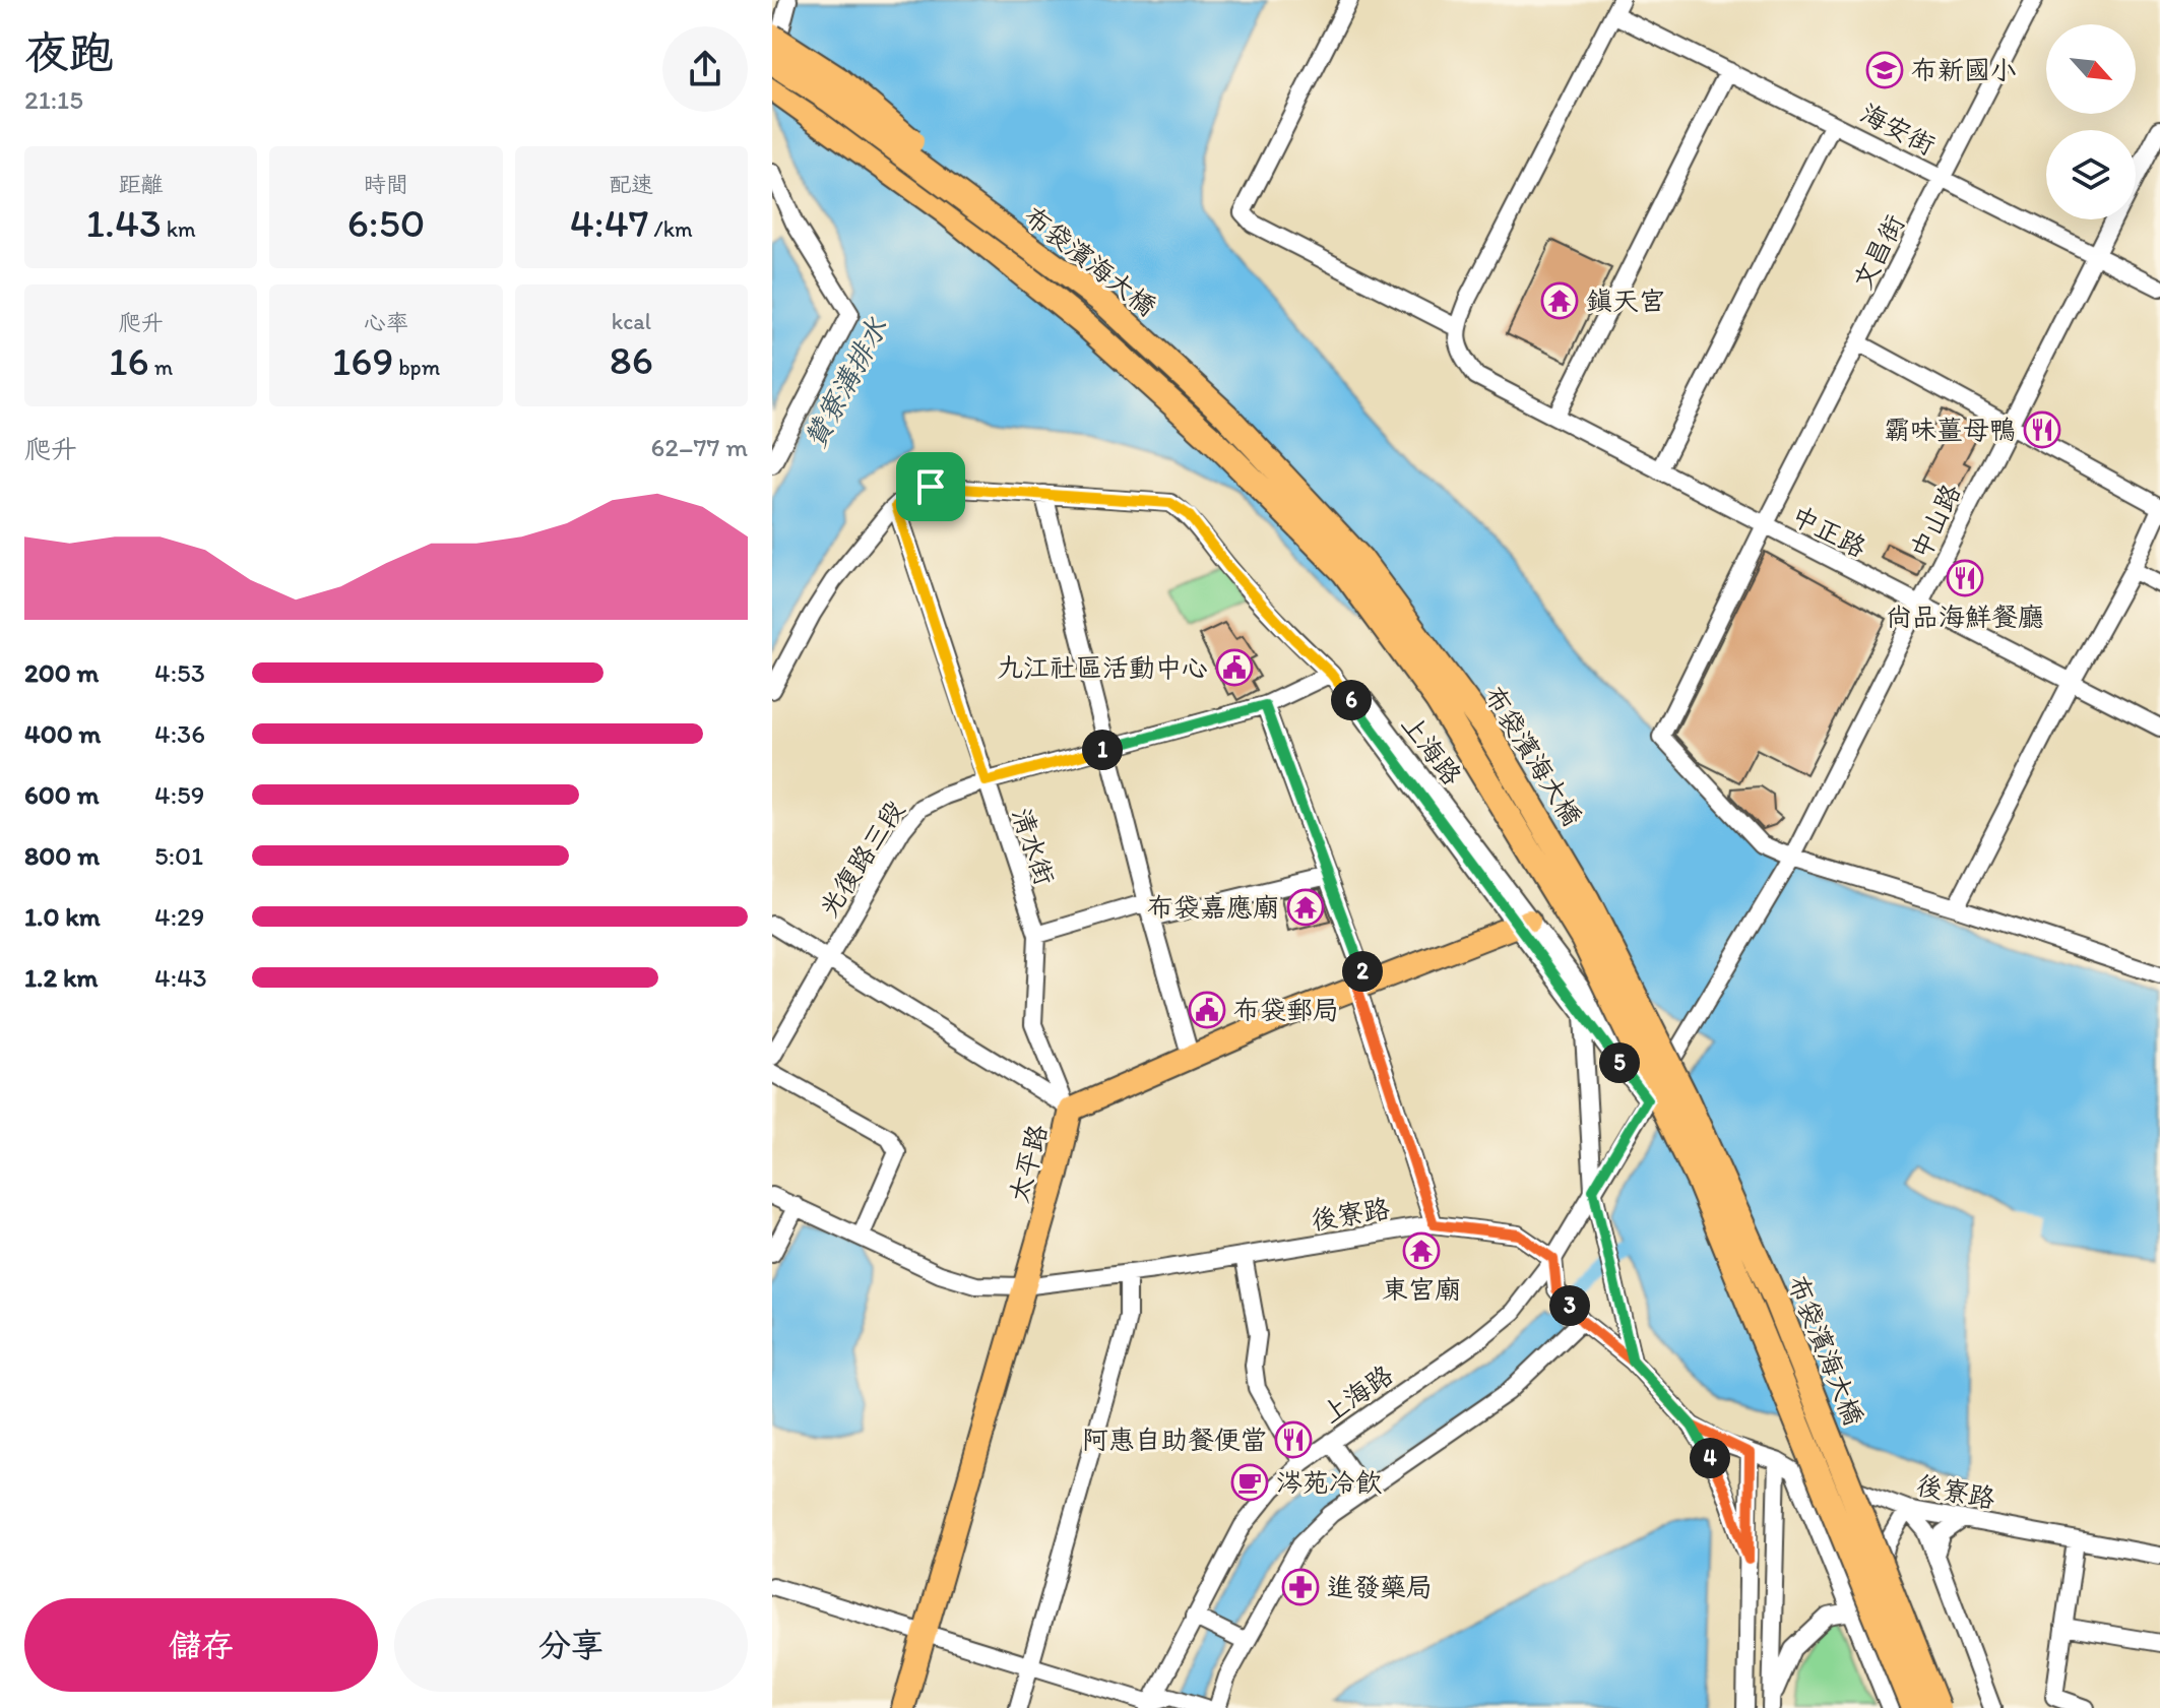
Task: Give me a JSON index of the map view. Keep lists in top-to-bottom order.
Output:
{
  "streets": {
    "highway": ["布袋濱海大橋"],
    "main road": ["太平路"],
    "street": [
      "海安街",
      "文昌街",
      "中山路",
      "中正路",
      "上海路",
      "清水街",
      "光復路三段",
      "後寮路"
    ]
  },
  "crossings": [
    ["海安街", "文昌街"],
    ["海安街", "中山路"],
    ["文昌街", "中山路"],
    ["文昌街", "中正路"],
    ["中山路", "中正路"],
    ["中山路", "上海路"],
    ["上海路", "清水街"],
    ["上海路", "光復路三段"],
    ["上海路", "太平路"],
    ["上海路", "後寮路"],
    ["清水街", "光復路三段"],
    ["清水街", "太平路"],
    ["太平路", "後寮路"]
  ],
  "water": ["贊寮溝排水"],
  "places": {
    "school or university": ["布新國小"],
    "temple": ["鎮天宮", "布袋嘉應廟", "東宮廟"],
    "restaurant": ["霸味薑母鴨", "尚品海鮮餐廳", "阿惠自助餐便當"],
    "public building": ["九江社區活動中心", "布袋郵局"],
    "cafe": ["涔苑冷飲"],
    "pharmacy": ["進發藥局"]
  },
  "north": "bottom right",
  "page": {
    "heading": ["夜跑", "21:15"],
    "stats": [
      ["距離", "1.43 km"],
      ["時間", "6:50"],
      ["配速", "4:47 /km"],
      ["爬升", "16 m"],
      ["心率", "169 bpm"],
      ["kcal", "86"]
    ],
    "chart": ["爬升", "62–77 m"],
    "list": [
      {
        "name": "200 m",
        "note": "4:53"
      },
      {
        "name": "400 m",
        "note": "4:36"
      },
      {
        "name": "600 m",
        "note": "4:59"
      },
      {
        "name": "800 m",
        "note": "5:01"
      },
      {
        "name": "1.0 km",
        "note": "4:29"
      },
      {
        "name": "1.2 km",
        "note": "4:43"
      }
    ],
    "pins": [
      "6",
      "1",
      "2",
      "5",
      "3",
      "4"
    ],
    "buttons": ["儲存", "分享"]
  }
}
